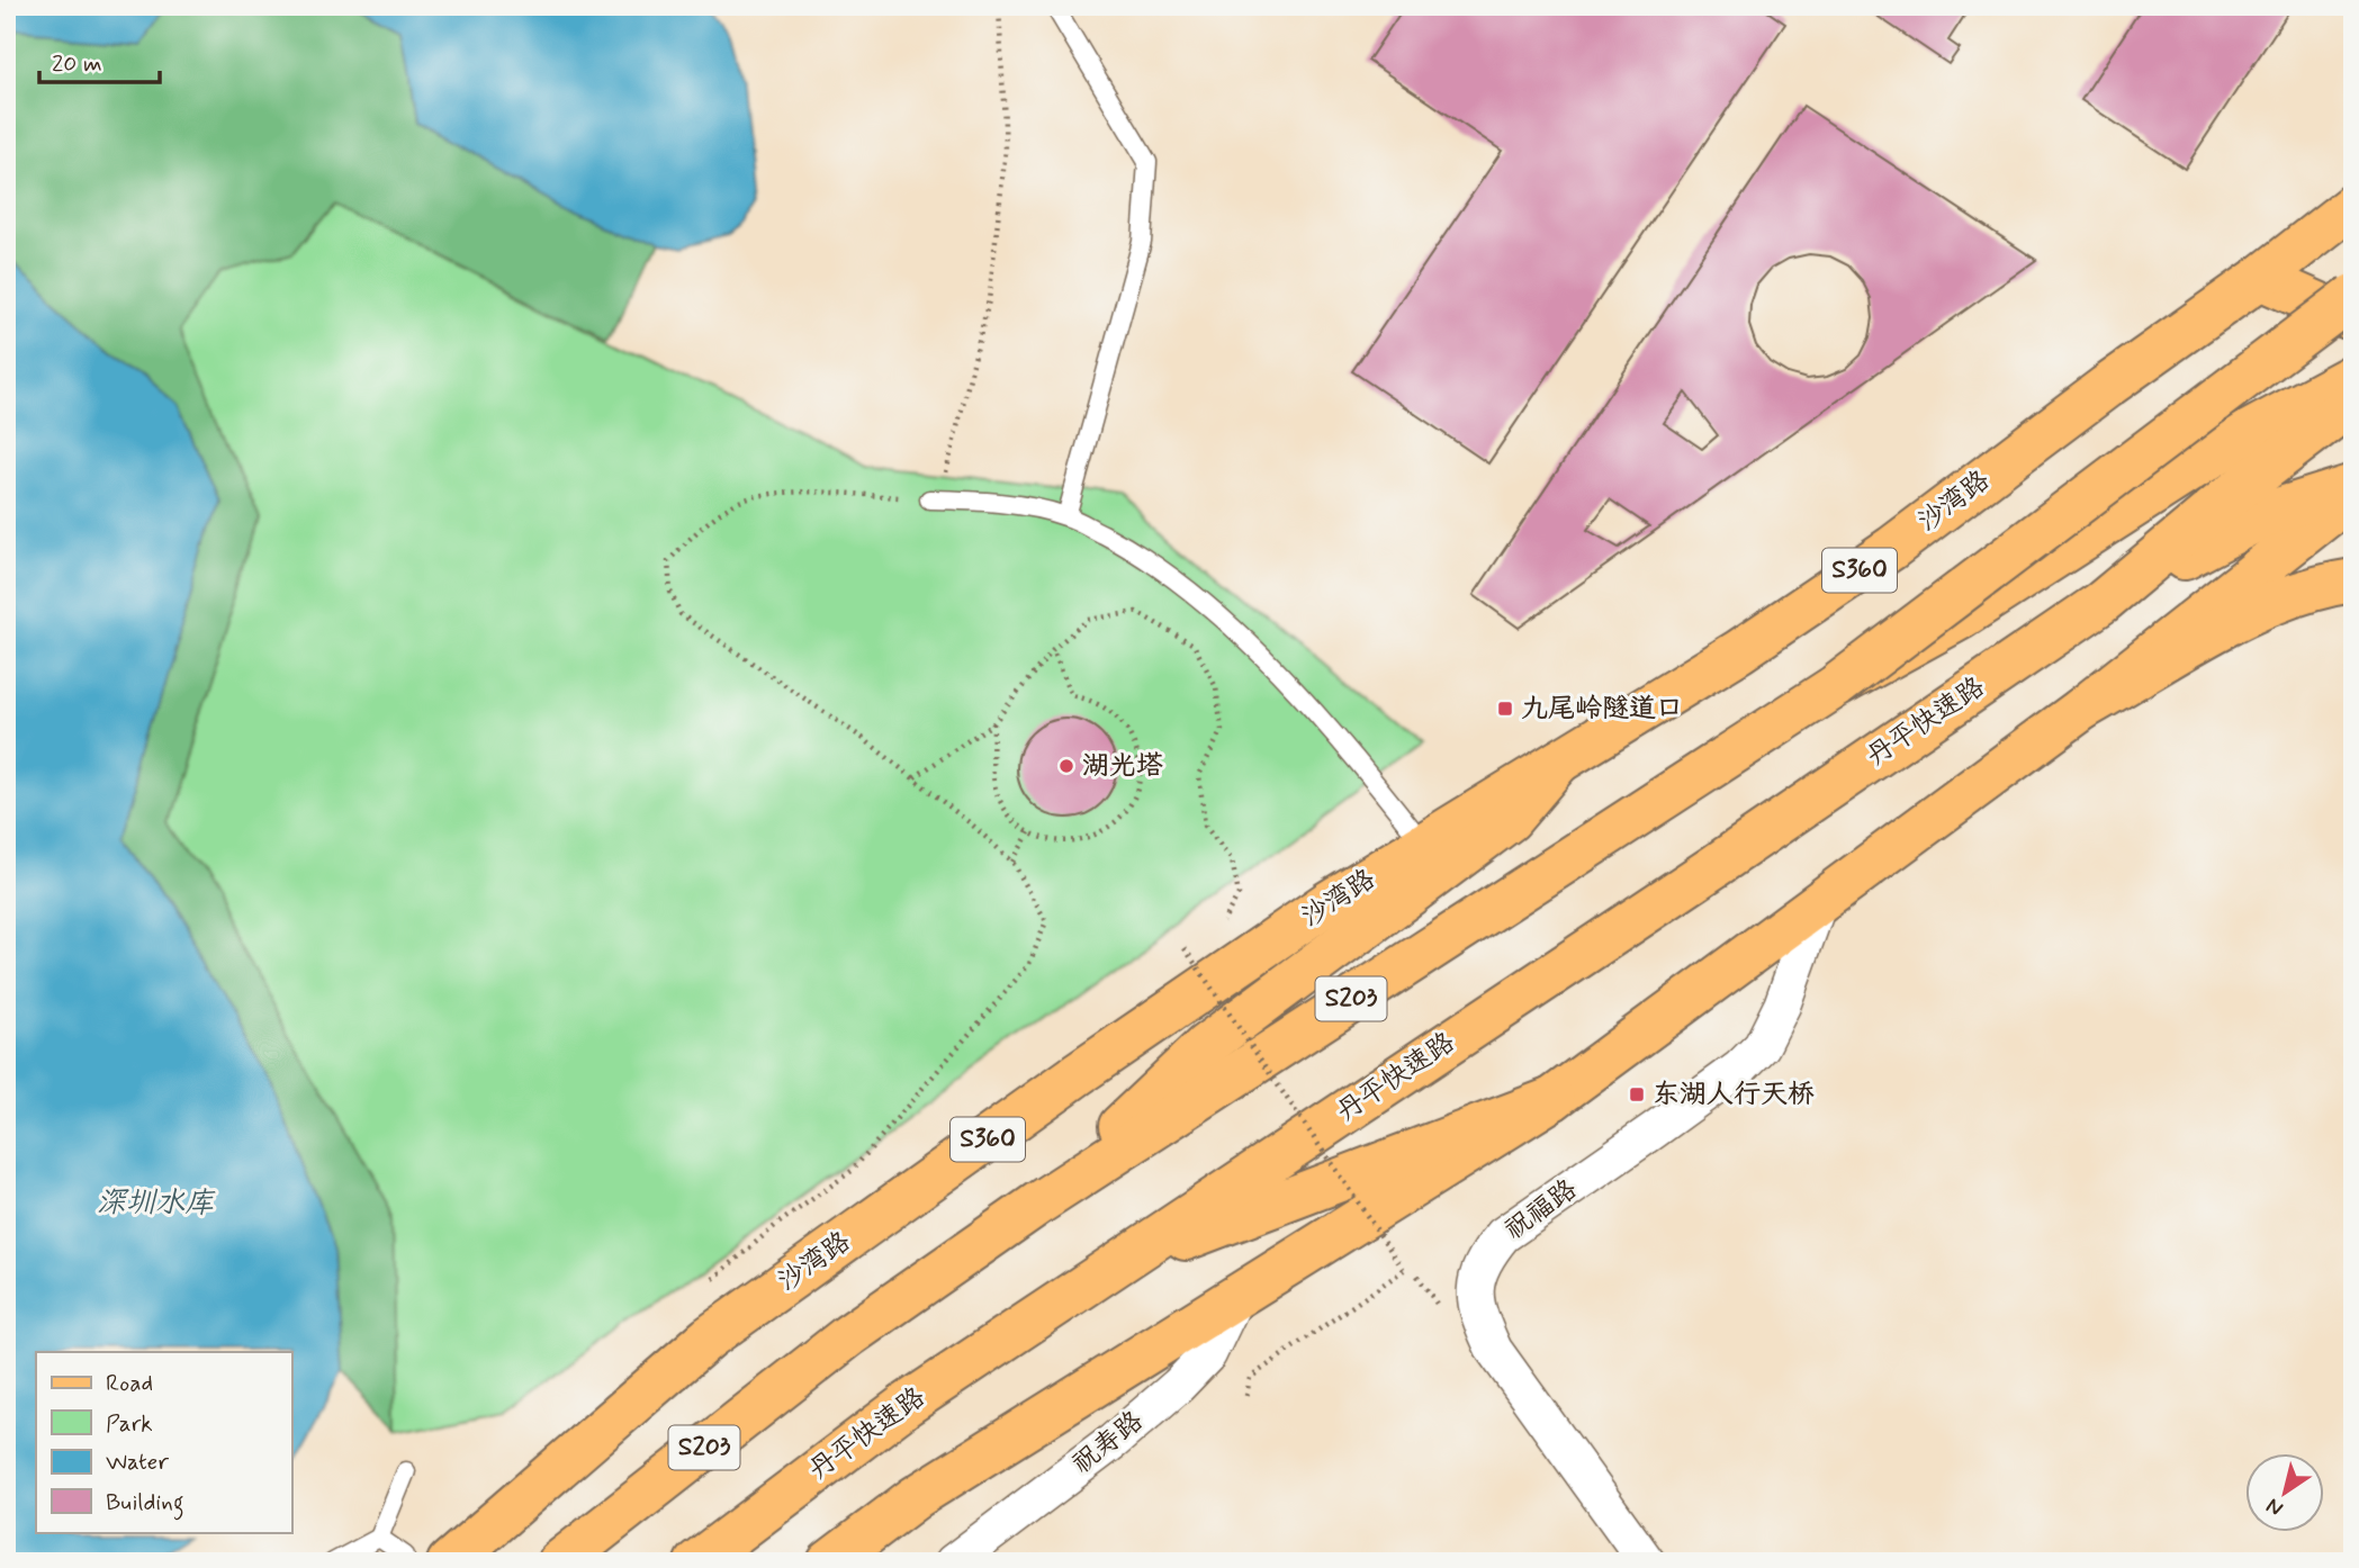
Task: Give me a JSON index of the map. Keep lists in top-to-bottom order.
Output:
{
  "streets": {
    "main road": [
      "沙湾路",
      "S360",
      "丹平快速路",
      "S203"
    ],
    "street": ["祝福路", "祝寿路"]
  },
  "water": ["深圳水库"],
  "places": {
    "transit": ["九尾岭隧道口", "东湖人行天桥"],
    "other": ["湖光塔"]
  },
  "legend": [
    "Road",
    "Park",
    "Water",
    "Building"
  ],
  "scale_bar": "20 m",
  "north": "bottom left"
}
